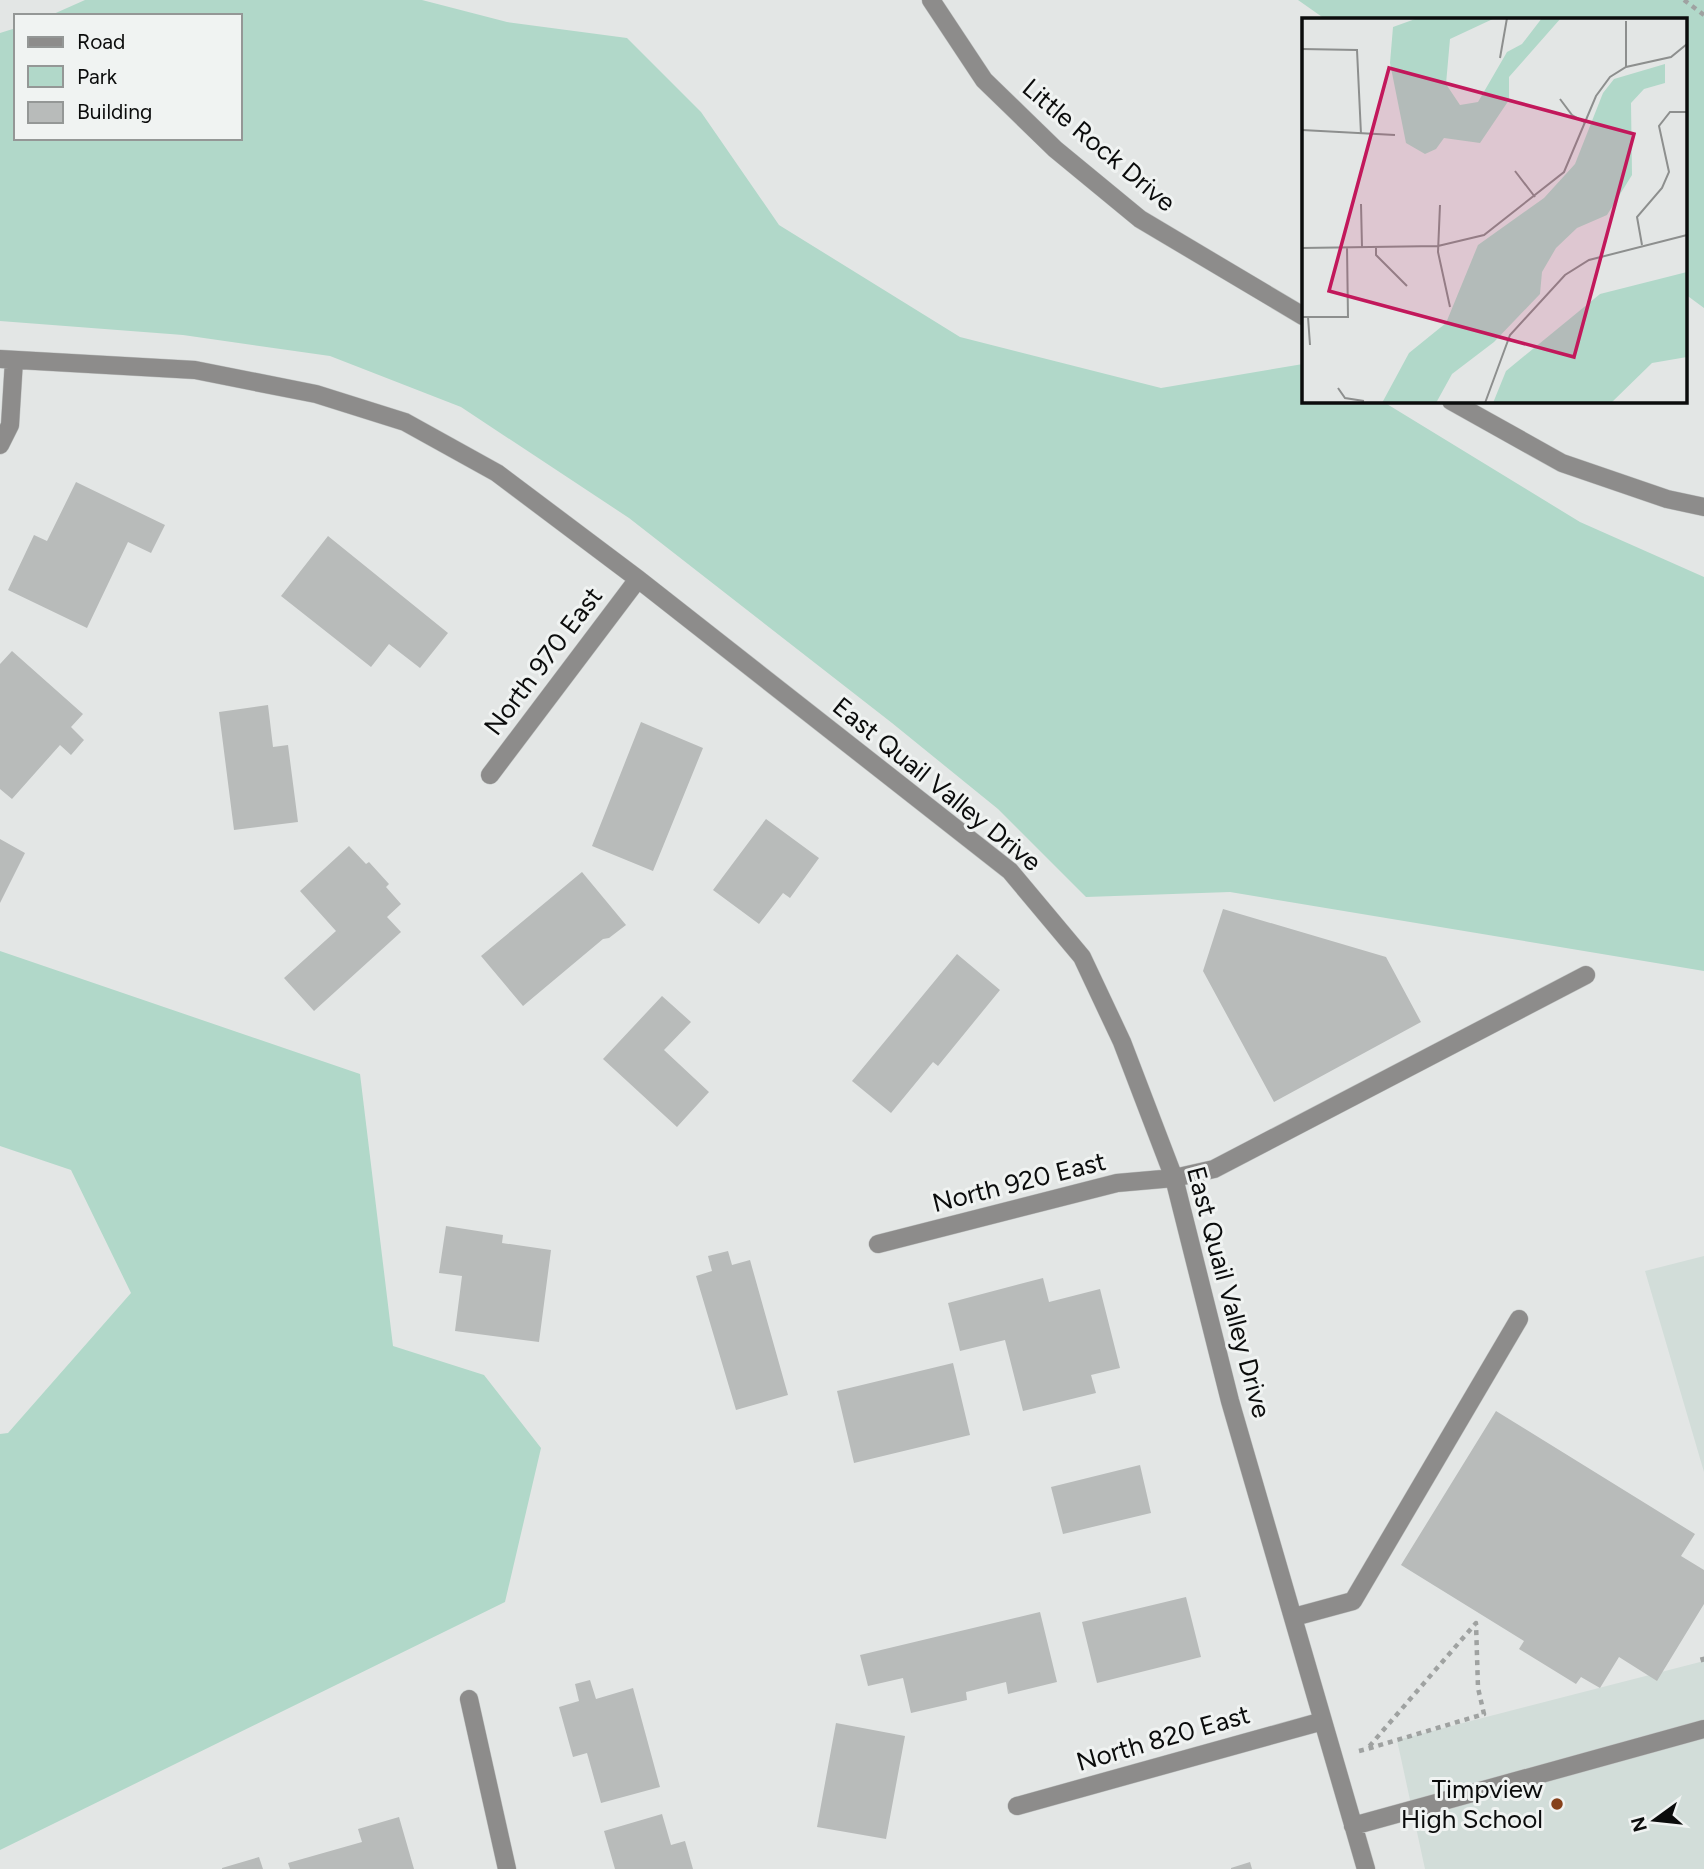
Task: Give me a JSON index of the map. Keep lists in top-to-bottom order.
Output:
{
  "streets": {
    "street": [
      "Little Rock Drive",
      "North 970 East",
      "East Quail Valley Drive",
      "North 920 East",
      "North 820 East"
    ]
  },
  "crossings": [
    ["North 970 East", "East Quail Valley Drive"],
    ["East Quail Valley Drive", "North 920 East"],
    ["East Quail Valley Drive", "North 820 East"]
  ],
  "places": ["Timpview High School"],
  "legend": ["Road", "Park", "Building"],
  "north": "left"
}
